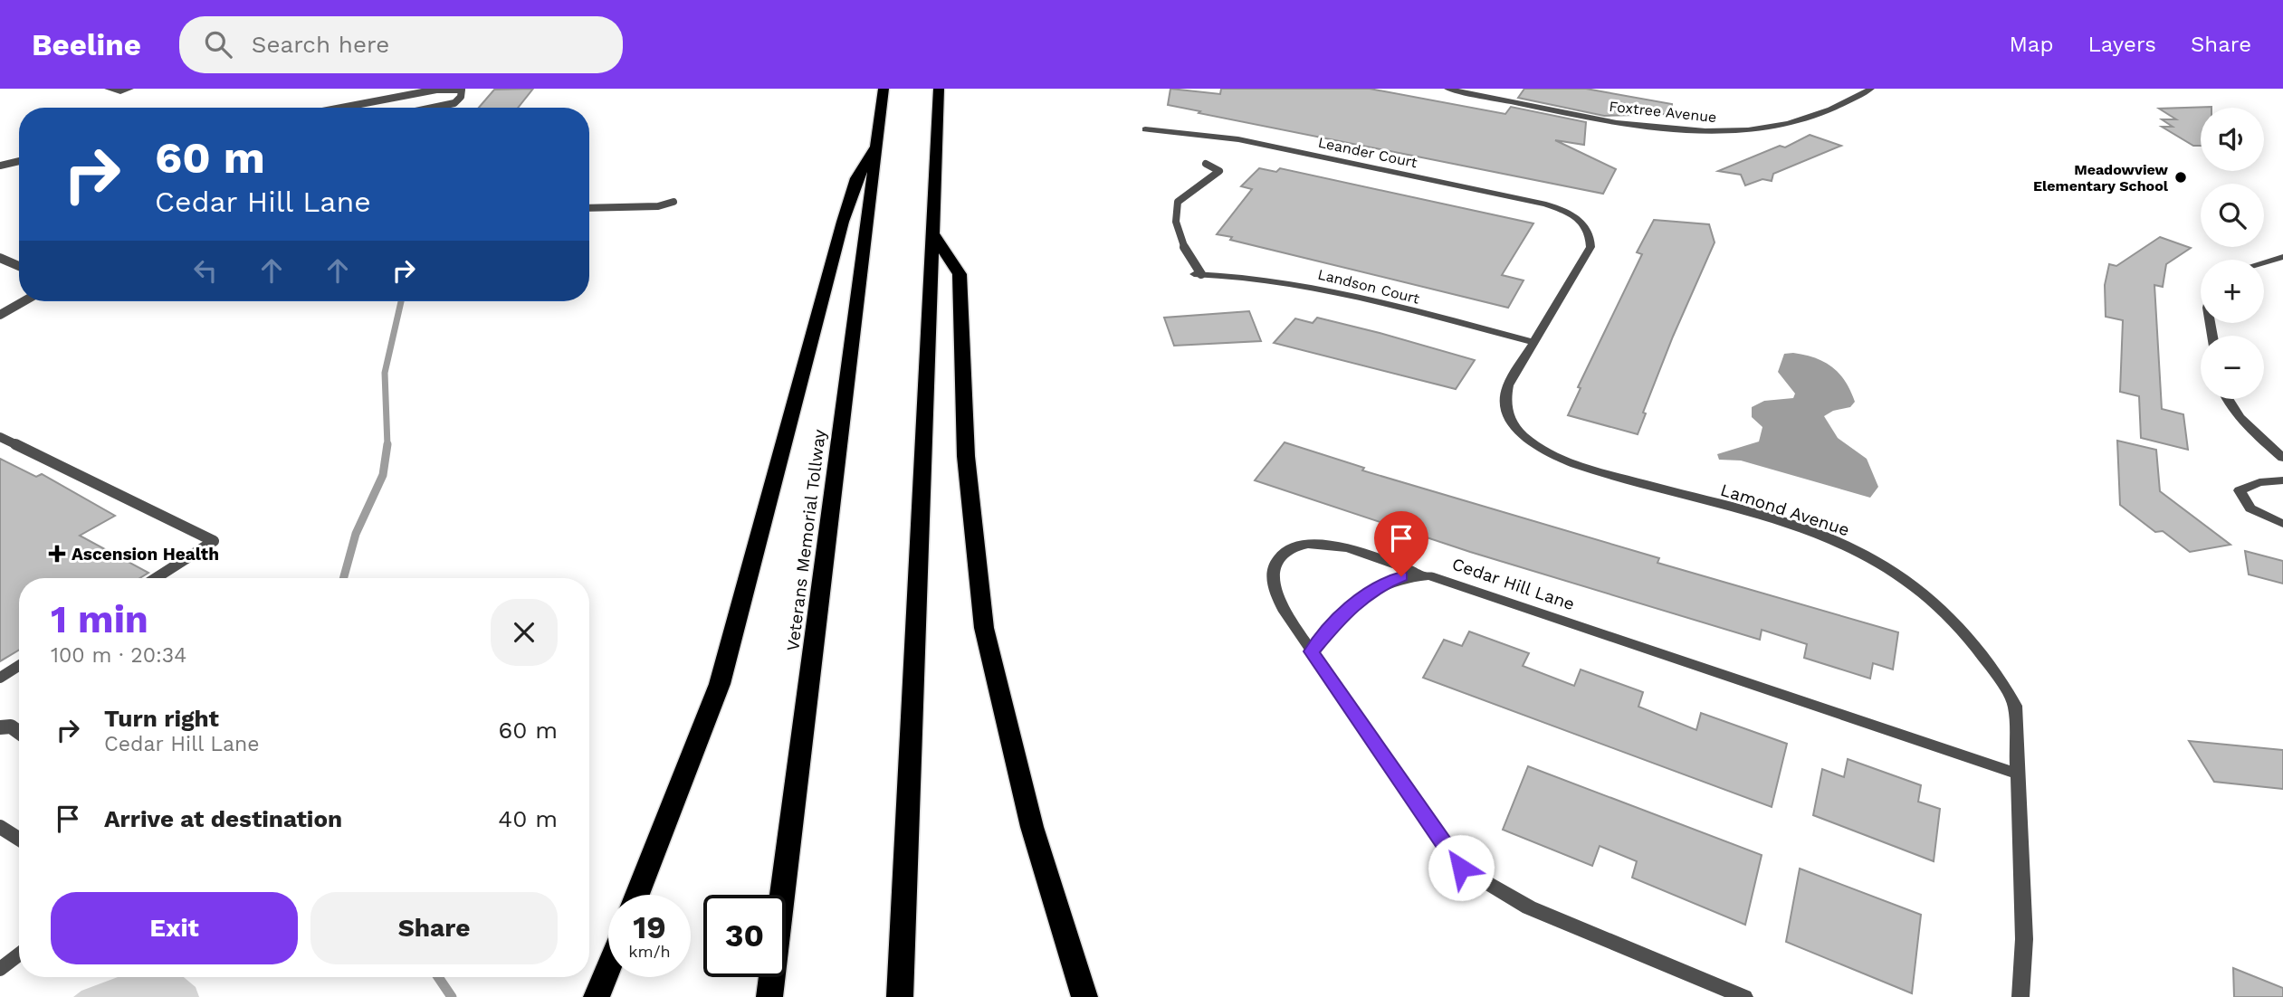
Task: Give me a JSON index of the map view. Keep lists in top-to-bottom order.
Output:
{
  "streets": {
    "highway": ["Veterans Memorial Tollway"],
    "street": [
      "Foxtree Avenue",
      "Leander Court",
      "Landson Court",
      "Lamond Avenue",
      "Cedar Hill Lane"
    ]
  },
  "crossings": [
    ["Leander Court", "Lamond Avenue"],
    ["Landson Court", "Lamond Avenue"],
    ["Lamond Avenue", "Cedar Hill Lane"]
  ],
  "places": {
    "other": ["Meadowview Elementary School"],
    "health": ["Ascension Health"]
  },
  "page": {
    "header": "Beeline",
    "search": "Search here",
    "nav": ["Map", "Layers", "Share"],
    "map_buttons": ["+", "−"],
    "turn": ["60 m", "Cedar Hill Lane"],
    "heading": ["1 min", "100 m · 20:34"],
    "list": [
      {
        "name": "Turn right",
        "note": "Cedar Hill Lane",
        "value": "60 m"
      },
      {
        "name": "Arrive at destination",
        "value": "40 m"
      }
    ],
    "buttons": ["Exit", "Share"],
    "speed": "19 km/h",
    "limit": "30"
  }
}
